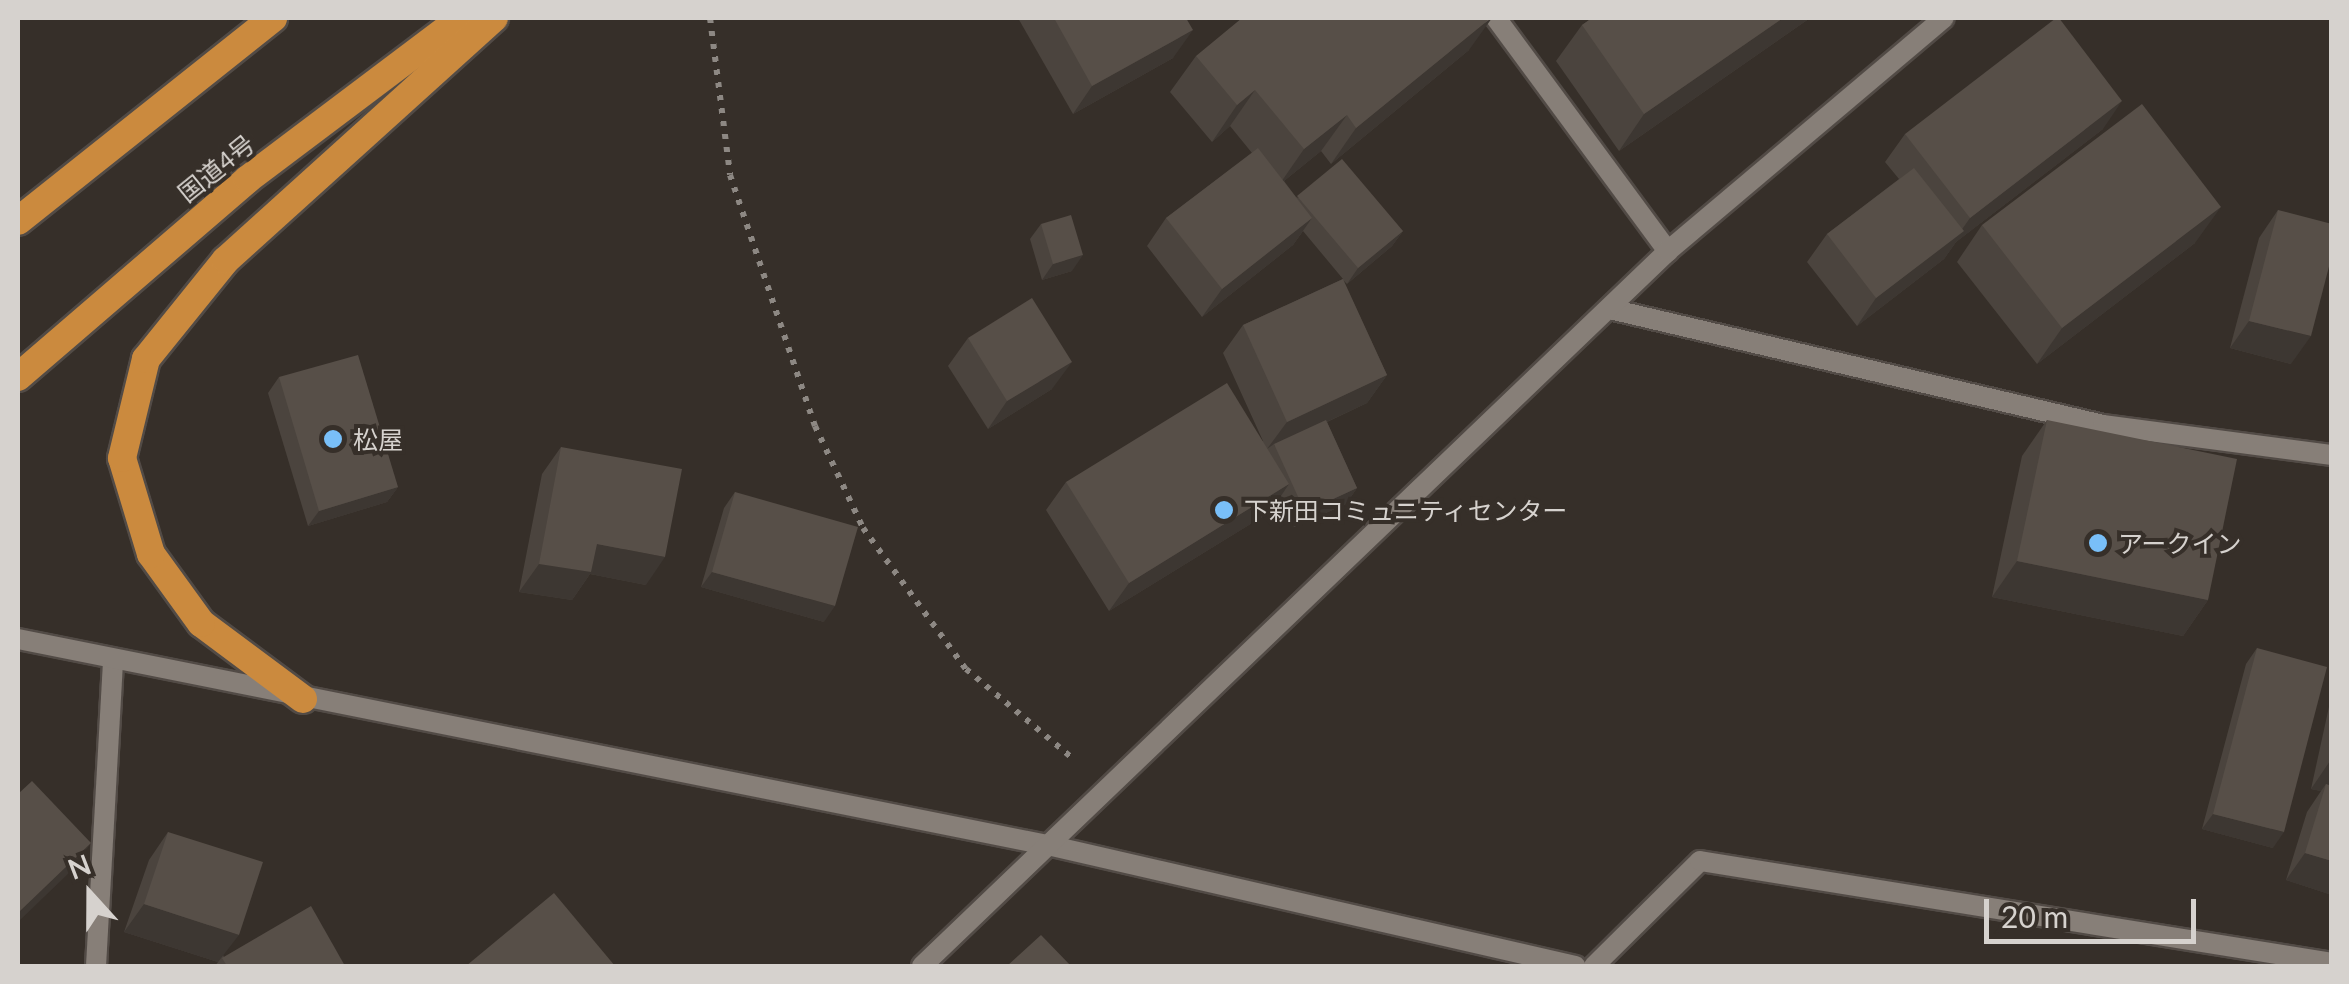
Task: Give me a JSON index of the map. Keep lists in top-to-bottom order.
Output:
{
  "streets": {
    "highway": ["国道4号"]
  },
  "places": ["松屋", "下新田コミュニティセンター", "アークイン"],
  "scale_bar": "20 m",
  "north": "top"
}
